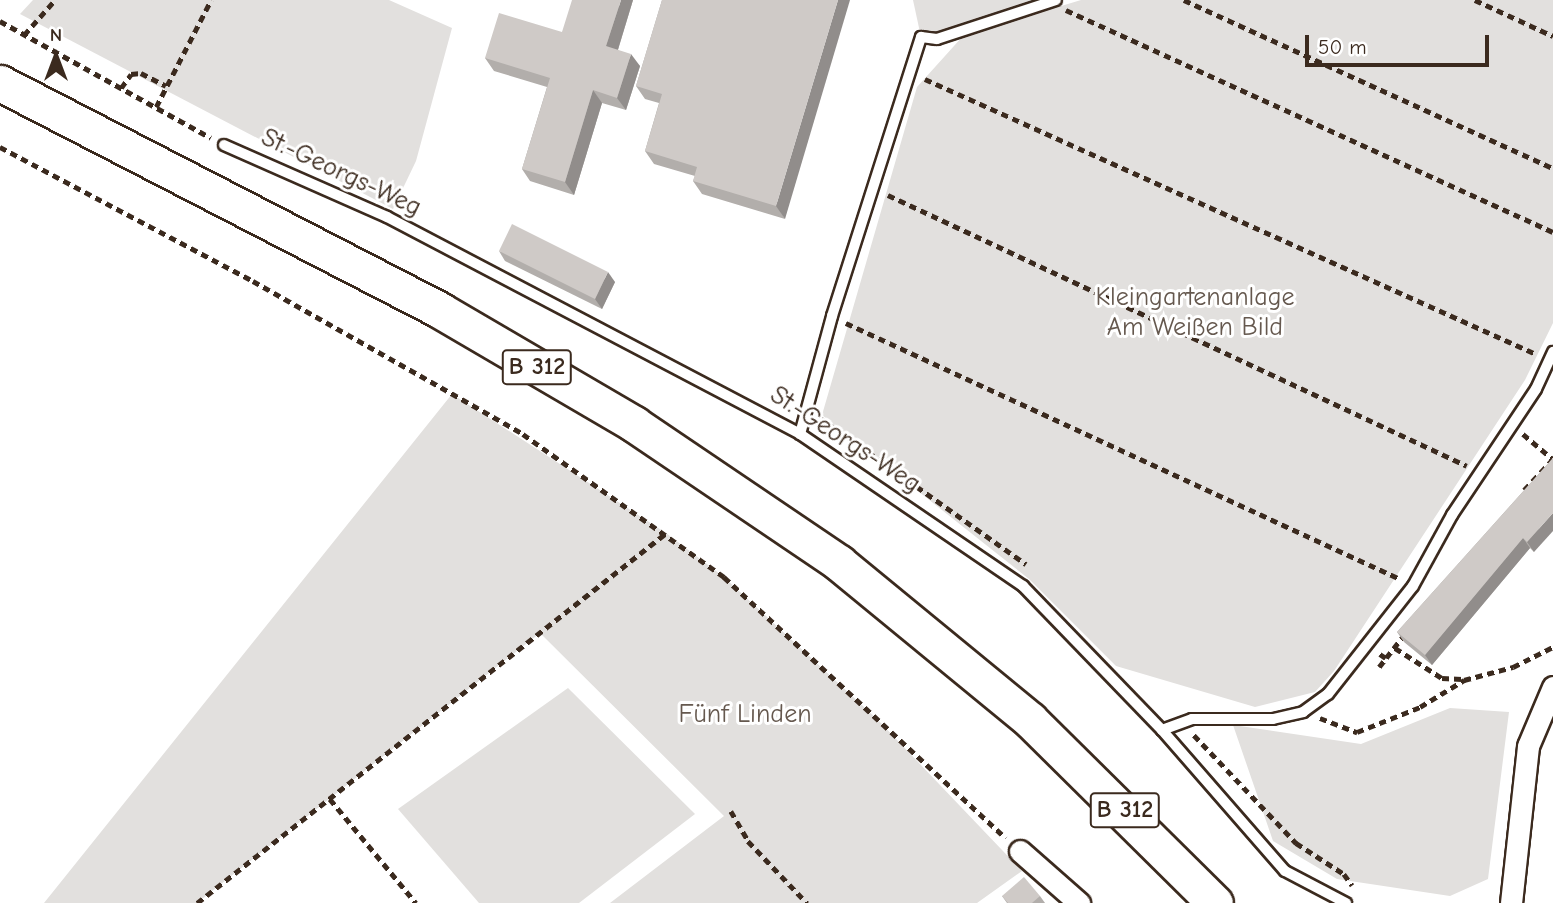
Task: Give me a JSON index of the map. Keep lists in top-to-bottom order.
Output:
{
  "streets": {
    "main road": ["B 312"],
    "lane": ["St.-Georgs-Weg"]
  },
  "parks": ["Kleingartenanlage Am Weißen Bild", "Fünf Linden"],
  "scale_bar": "50 m",
  "north": "top"
}
